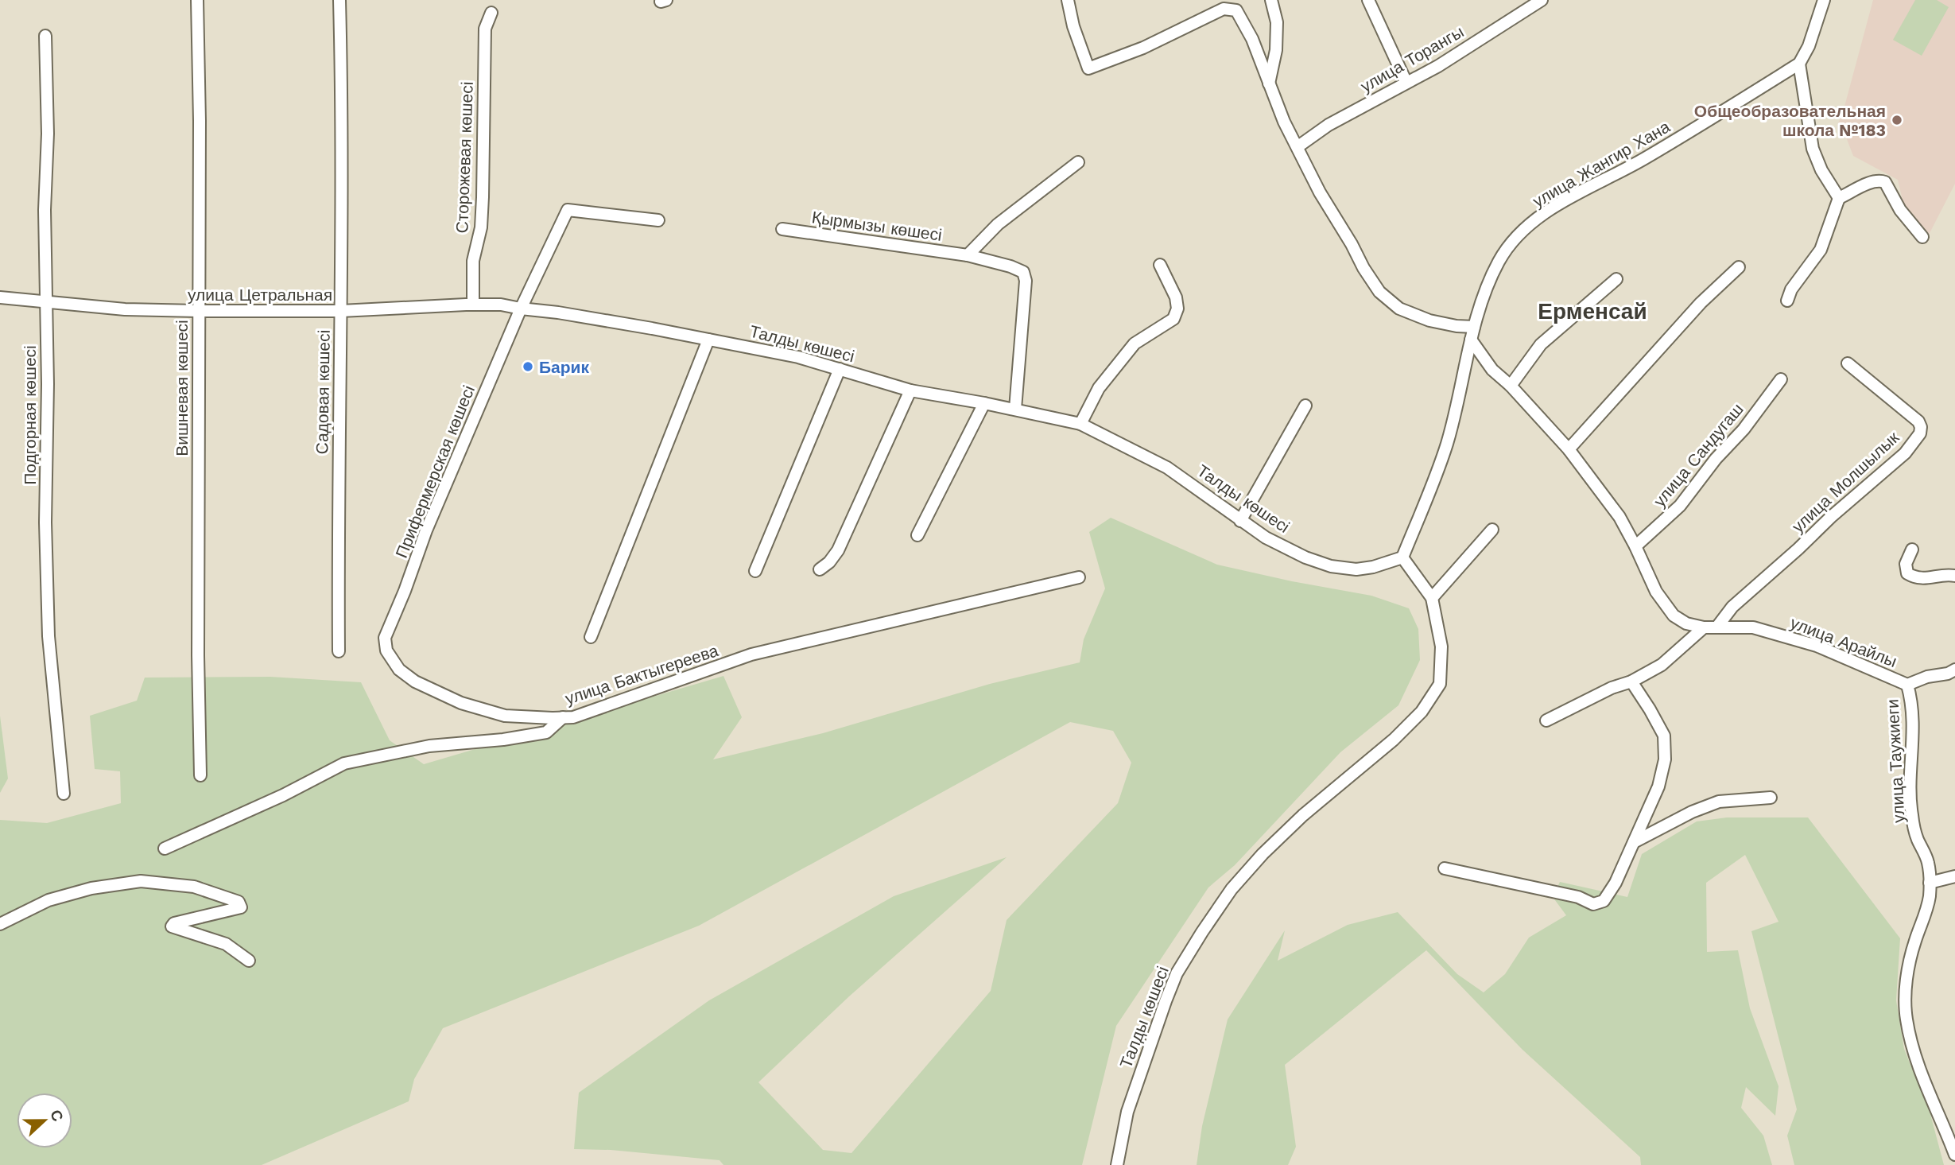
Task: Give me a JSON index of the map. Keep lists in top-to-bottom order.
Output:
{
  "streets": {
    "street": [
      "улица Торангы",
      "Сторожевая көшесі",
      "улица Жангир Хана",
      "Қырмызы көшесі",
      "улица Цетральная",
      "Талды көшесі",
      "Вишневая көшесі",
      "Садовая көшесі",
      "Подгорная көшесі",
      "улица Сандугаш",
      "Прифермерская көшесі",
      "улица Молшылык",
      "улица Арайлы",
      "улица Бактыгереева",
      "улица Таужиеги"
    ]
  },
  "crossings": [
    ["Сторожевая көшесі", "улица Цетральная"],
    ["улица Жангир Хана", "Талды көшесі"],
    ["Қырмызы көшесі", "Талды көшесі"],
    ["улица Цетральная", "Талды көшесі"],
    ["улица Цетральная", "Вишневая көшесі"],
    ["улица Цетральная", "Садовая көшесі"],
    ["улица Цетральная", "Подгорная көшесі"],
    ["улица Цетральная", "Прифермерская көшесі"],
    ["Талды көшесі", "Прифермерская көшесі"],
    ["Прифермерская көшесі", "улица Бактыгереева"],
    ["улица Молшылык", "улица Арайлы"],
    ["улица Арайлы", "улица Таужиеги"]
  ],
  "districts": ["Ерменсай"],
  "places": ["Общеобразовательная школа №183", "Барик"],
  "north": "right"
}
